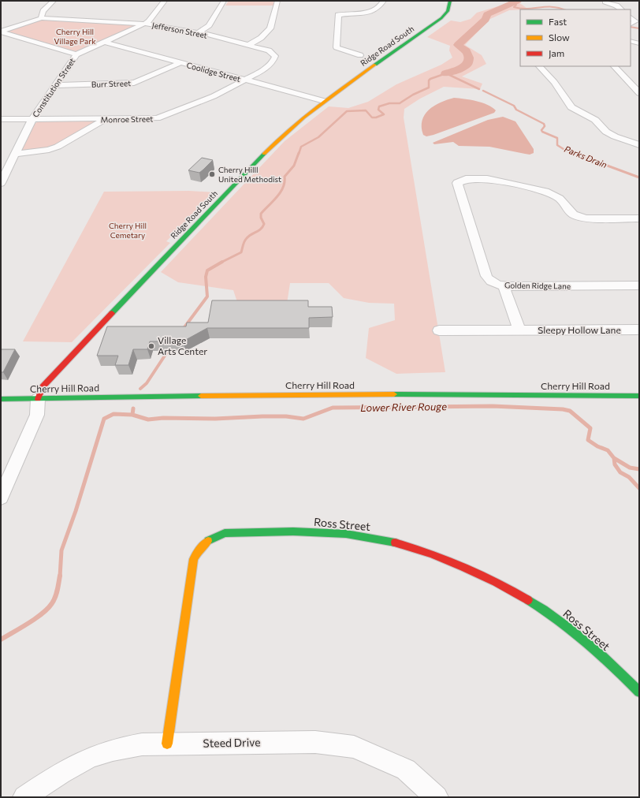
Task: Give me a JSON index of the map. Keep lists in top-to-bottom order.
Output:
{
  "streets": {
    "main road": ["Ridge Road South", "Cherry Hill Road", "Ross Street"],
    "street": [
      "Jefferson Street",
      "Coolidge Street",
      "Burr Street",
      "Constitution Street",
      "Monroe Street",
      "Golden Ridge Lane",
      "Sleepy Hollow Lane",
      "Steed Drive"
    ]
  },
  "crossings": [
    ["Jefferson Street", "Coolidge Street"],
    ["Jefferson Street", "Constitution Street"],
    ["Jefferson Street", "Monroe Street"],
    ["Ridge Road South", "Coolidge Street"],
    ["Ridge Road South", "Cherry Hill Road"],
    ["Coolidge Street", "Burr Street"],
    ["Coolidge Street", "Constitution Street"],
    ["Coolidge Street", "Monroe Street"],
    ["Burr Street", "Constitution Street"],
    ["Constitution Street", "Monroe Street"],
    ["Ross Street", "Steed Drive"]
  ],
  "water": ["Parks Drain", "Lower River Rouge"],
  "parks": ["Cherry Hill Village Park", "Cherry Hill Cemetary"],
  "places": ["Cherry Hilll United Methodist", "Village Arts Center"],
  "legend": ["Fast", "Slow", "Jam"]
}
